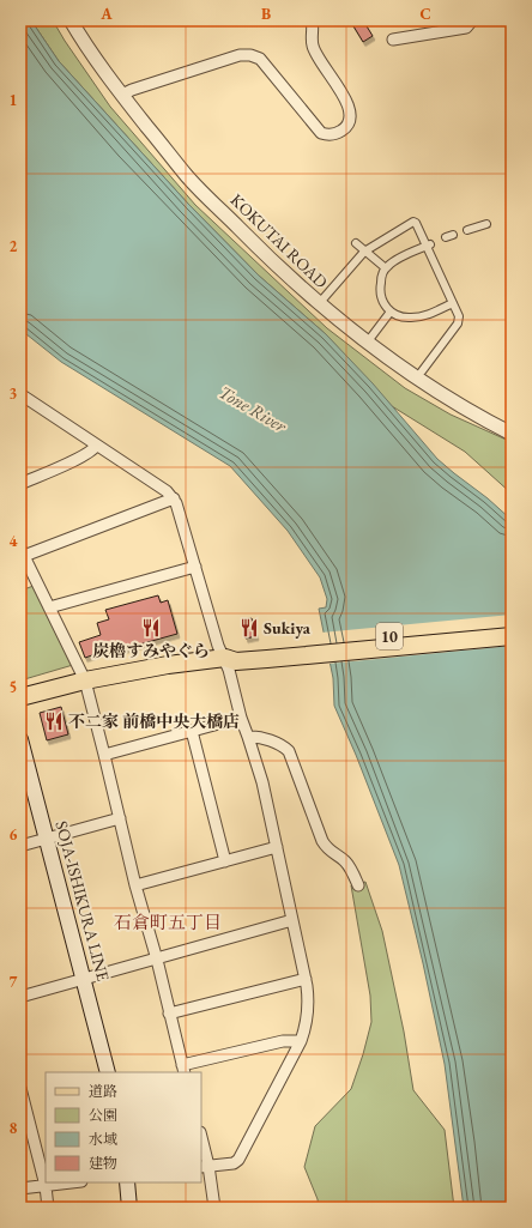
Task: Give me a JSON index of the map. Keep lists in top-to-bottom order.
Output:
{
  "streets": {
    "main road": ["10", "SOJA-ISHIKURA LINE"],
    "street": ["KOKUTAI ROAD"]
  },
  "districts": ["石倉町五丁目"],
  "water": ["Tone River"],
  "places": {
    "restaurant": ["炭櫓すみやぐら", "Sukiya", "不二家 前橋中央大橋店"]
  },
  "legend": [
    "道路",
    "公園",
    "水域",
    "建物"
  ],
  "grid": {
    "columns": ["A", "B", "C"],
    "rows": [
      "1",
      "2",
      "3",
      "4",
      "5",
      "6",
      "7",
      "8"
    ]
  }
}
